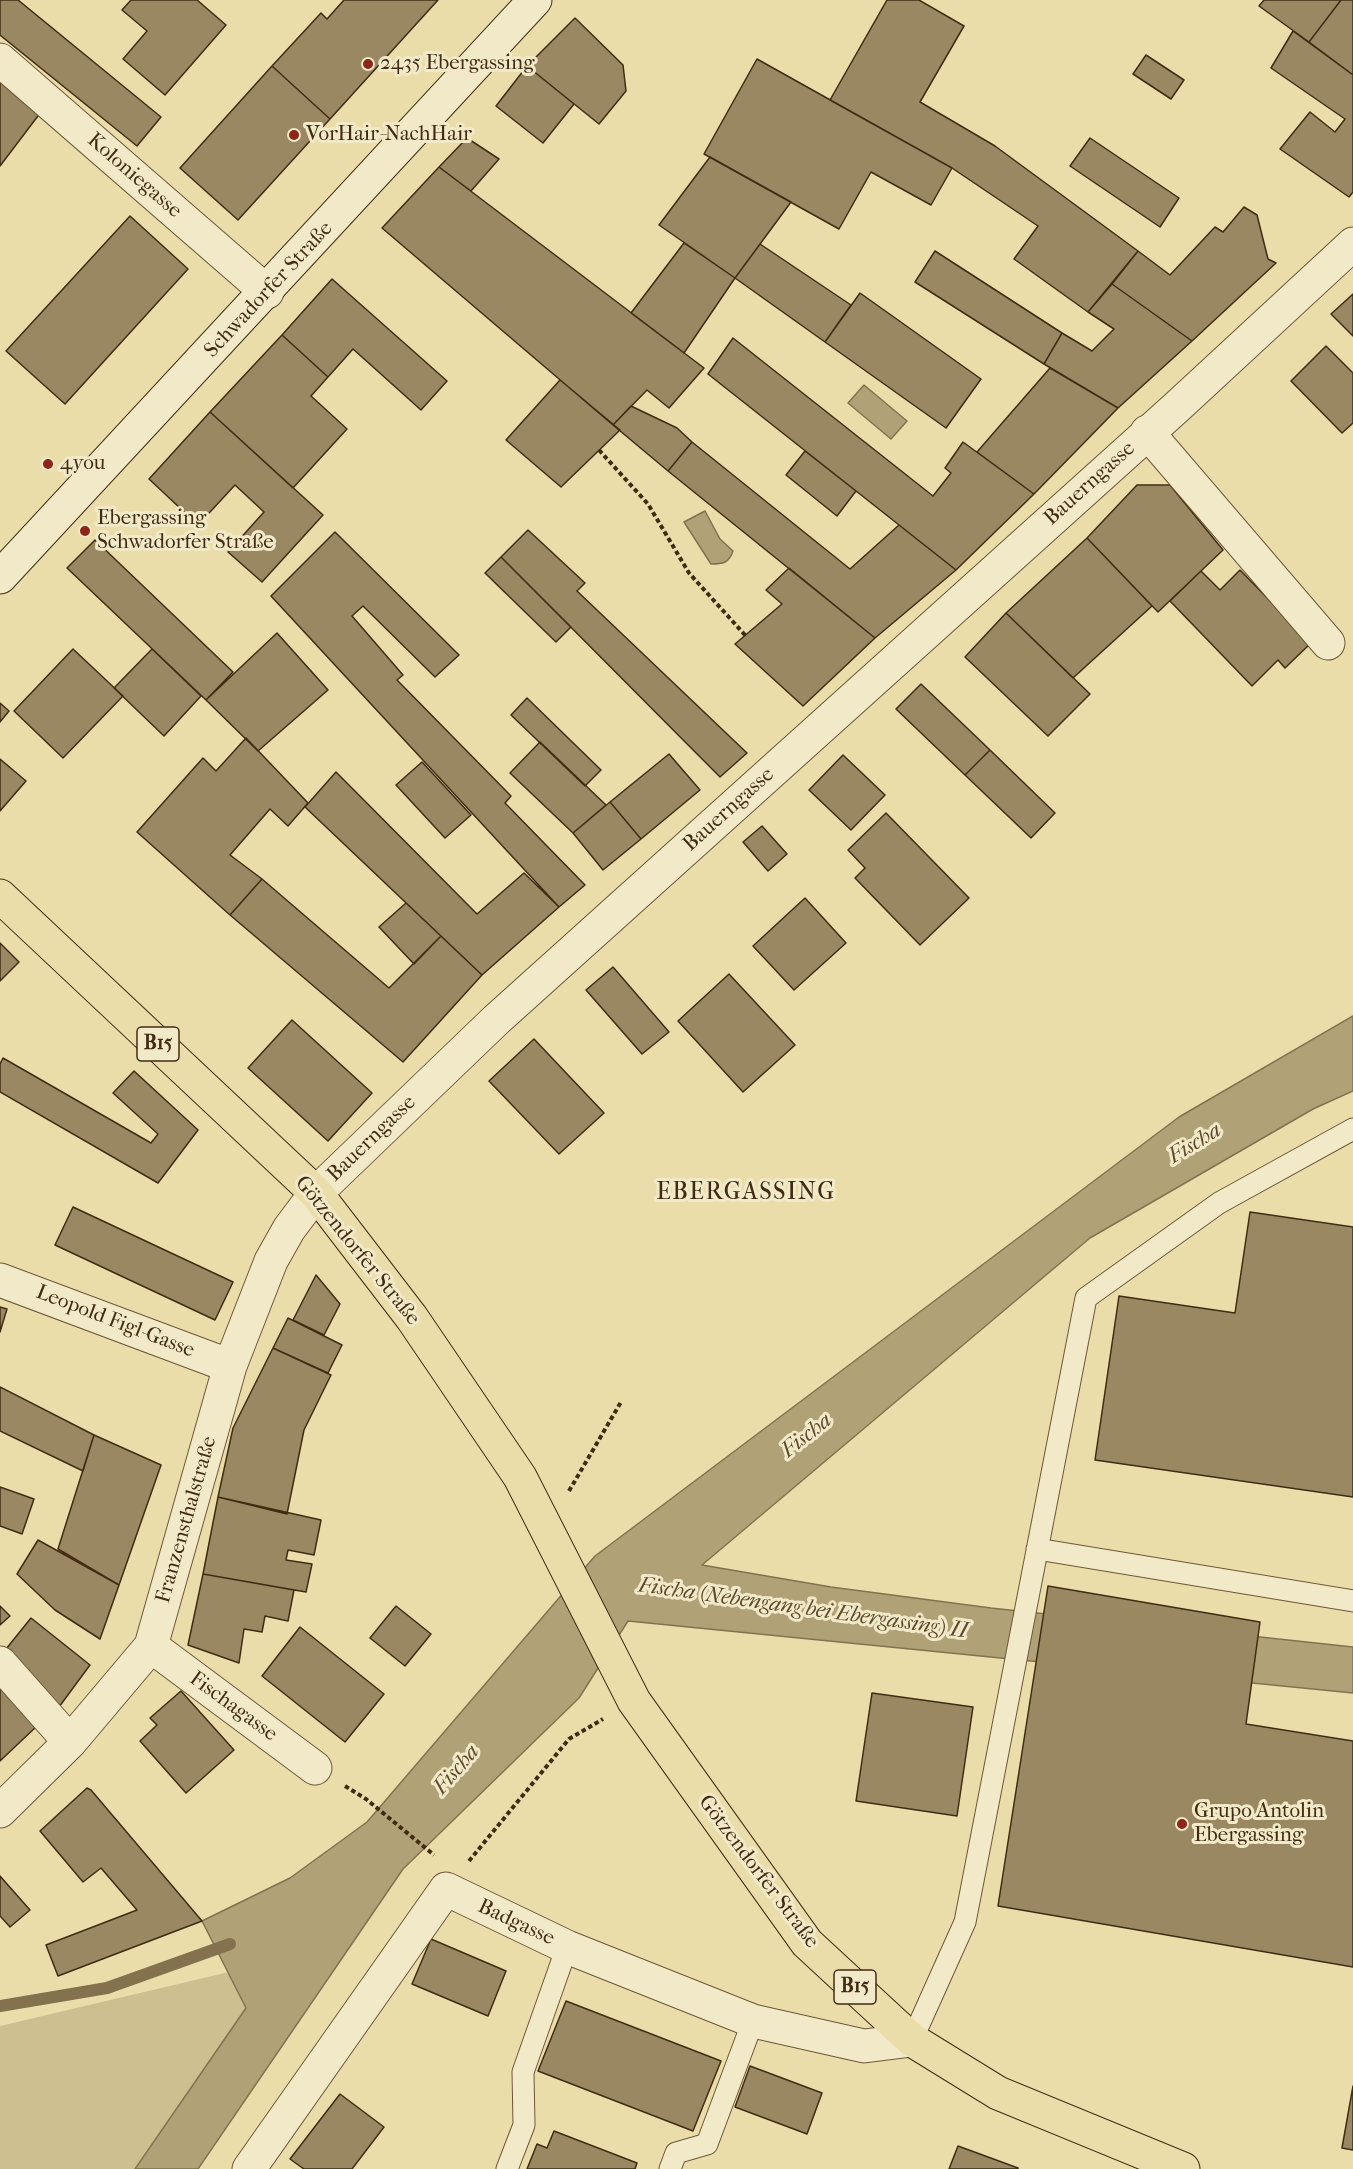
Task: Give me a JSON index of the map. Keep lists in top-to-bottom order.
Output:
{
  "streets": {
    "main road": ["B15", "Götzendorfer Straße"],
    "street": [
      "Koloniegasse",
      "Schwadorfer Straße",
      "Bauerngasse",
      "Leopold Figl-Gasse",
      "Franzensthalstraße",
      "Fischagasse",
      "Badgasse"
    ]
  },
  "crossings": [
    ["Koloniegasse", "Schwadorfer Straße"],
    ["Bauerngasse", "Götzendorfer Straße"],
    ["Bauerngasse", "Franzensthalstraße"],
    ["Götzendorfer Straße", "Franzensthalstraße"],
    ["Götzendorfer Straße", "Badgasse"],
    ["Leopold Figl-Gasse", "Franzensthalstraße"],
    ["Franzensthalstraße", "Fischagasse"]
  ],
  "districts": ["EBERGASSING"],
  "water": ["Fischa", "Fischa (Nebengang bei Ebergassing) II"],
  "places": [
    "2435 Ebergassing",
    "VorHair-NachHair",
    "4you",
    "Ebergassing Schwadorfer Straße",
    "Grupo Antolin Ebergassing"
  ]
}
